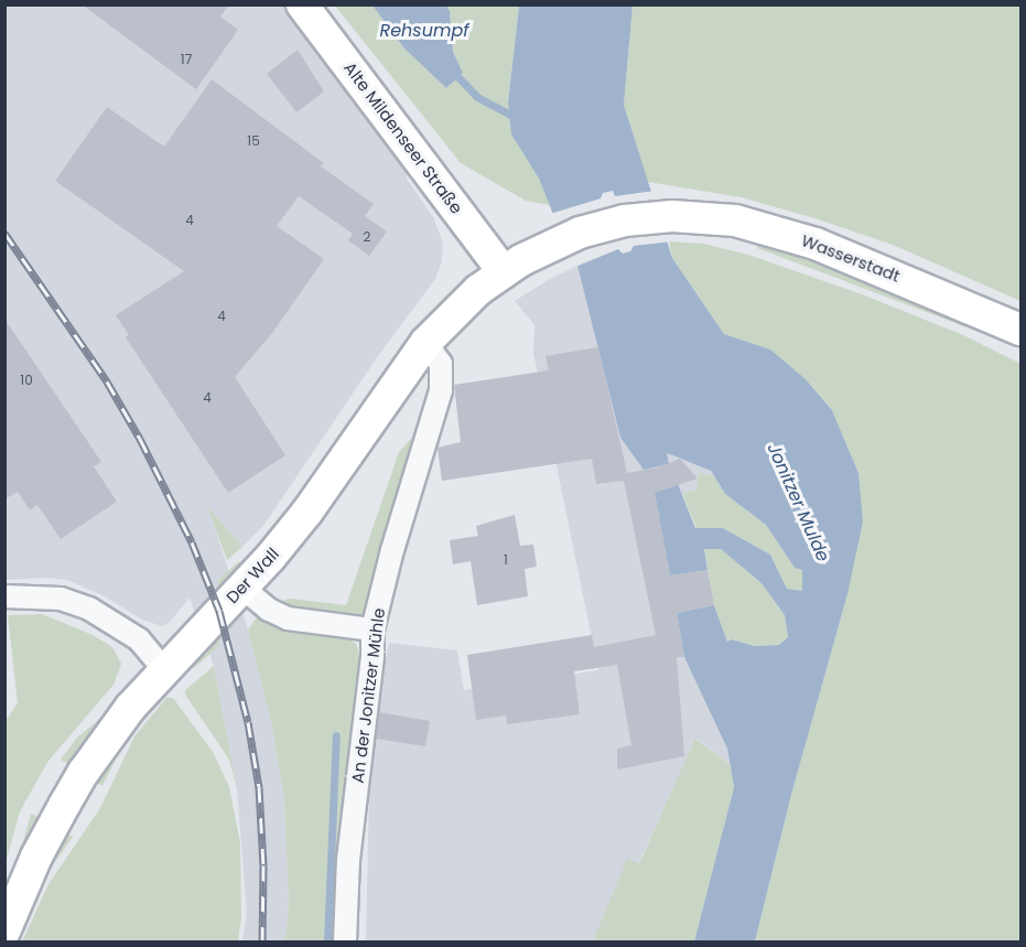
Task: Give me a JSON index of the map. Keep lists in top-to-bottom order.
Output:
{
  "streets": {
    "main road": ["Alte Mildenseer Straße", "Wasserstadt", "Der Wall"],
    "street": ["An der Jonitzer Mühle"]
  },
  "crossings": [
    ["Alte Mildenseer Straße", "Der Wall"],
    ["Wasserstadt", "Der Wall"],
    ["Der Wall", "An der Jonitzer Mühle"]
  ],
  "water": ["Rehsumpf", "Jonitzer Mulde"],
  "house_numbers": [
    "17",
    "15",
    "4",
    "2",
    "4",
    "10",
    "4",
    "1"
  ]
}
